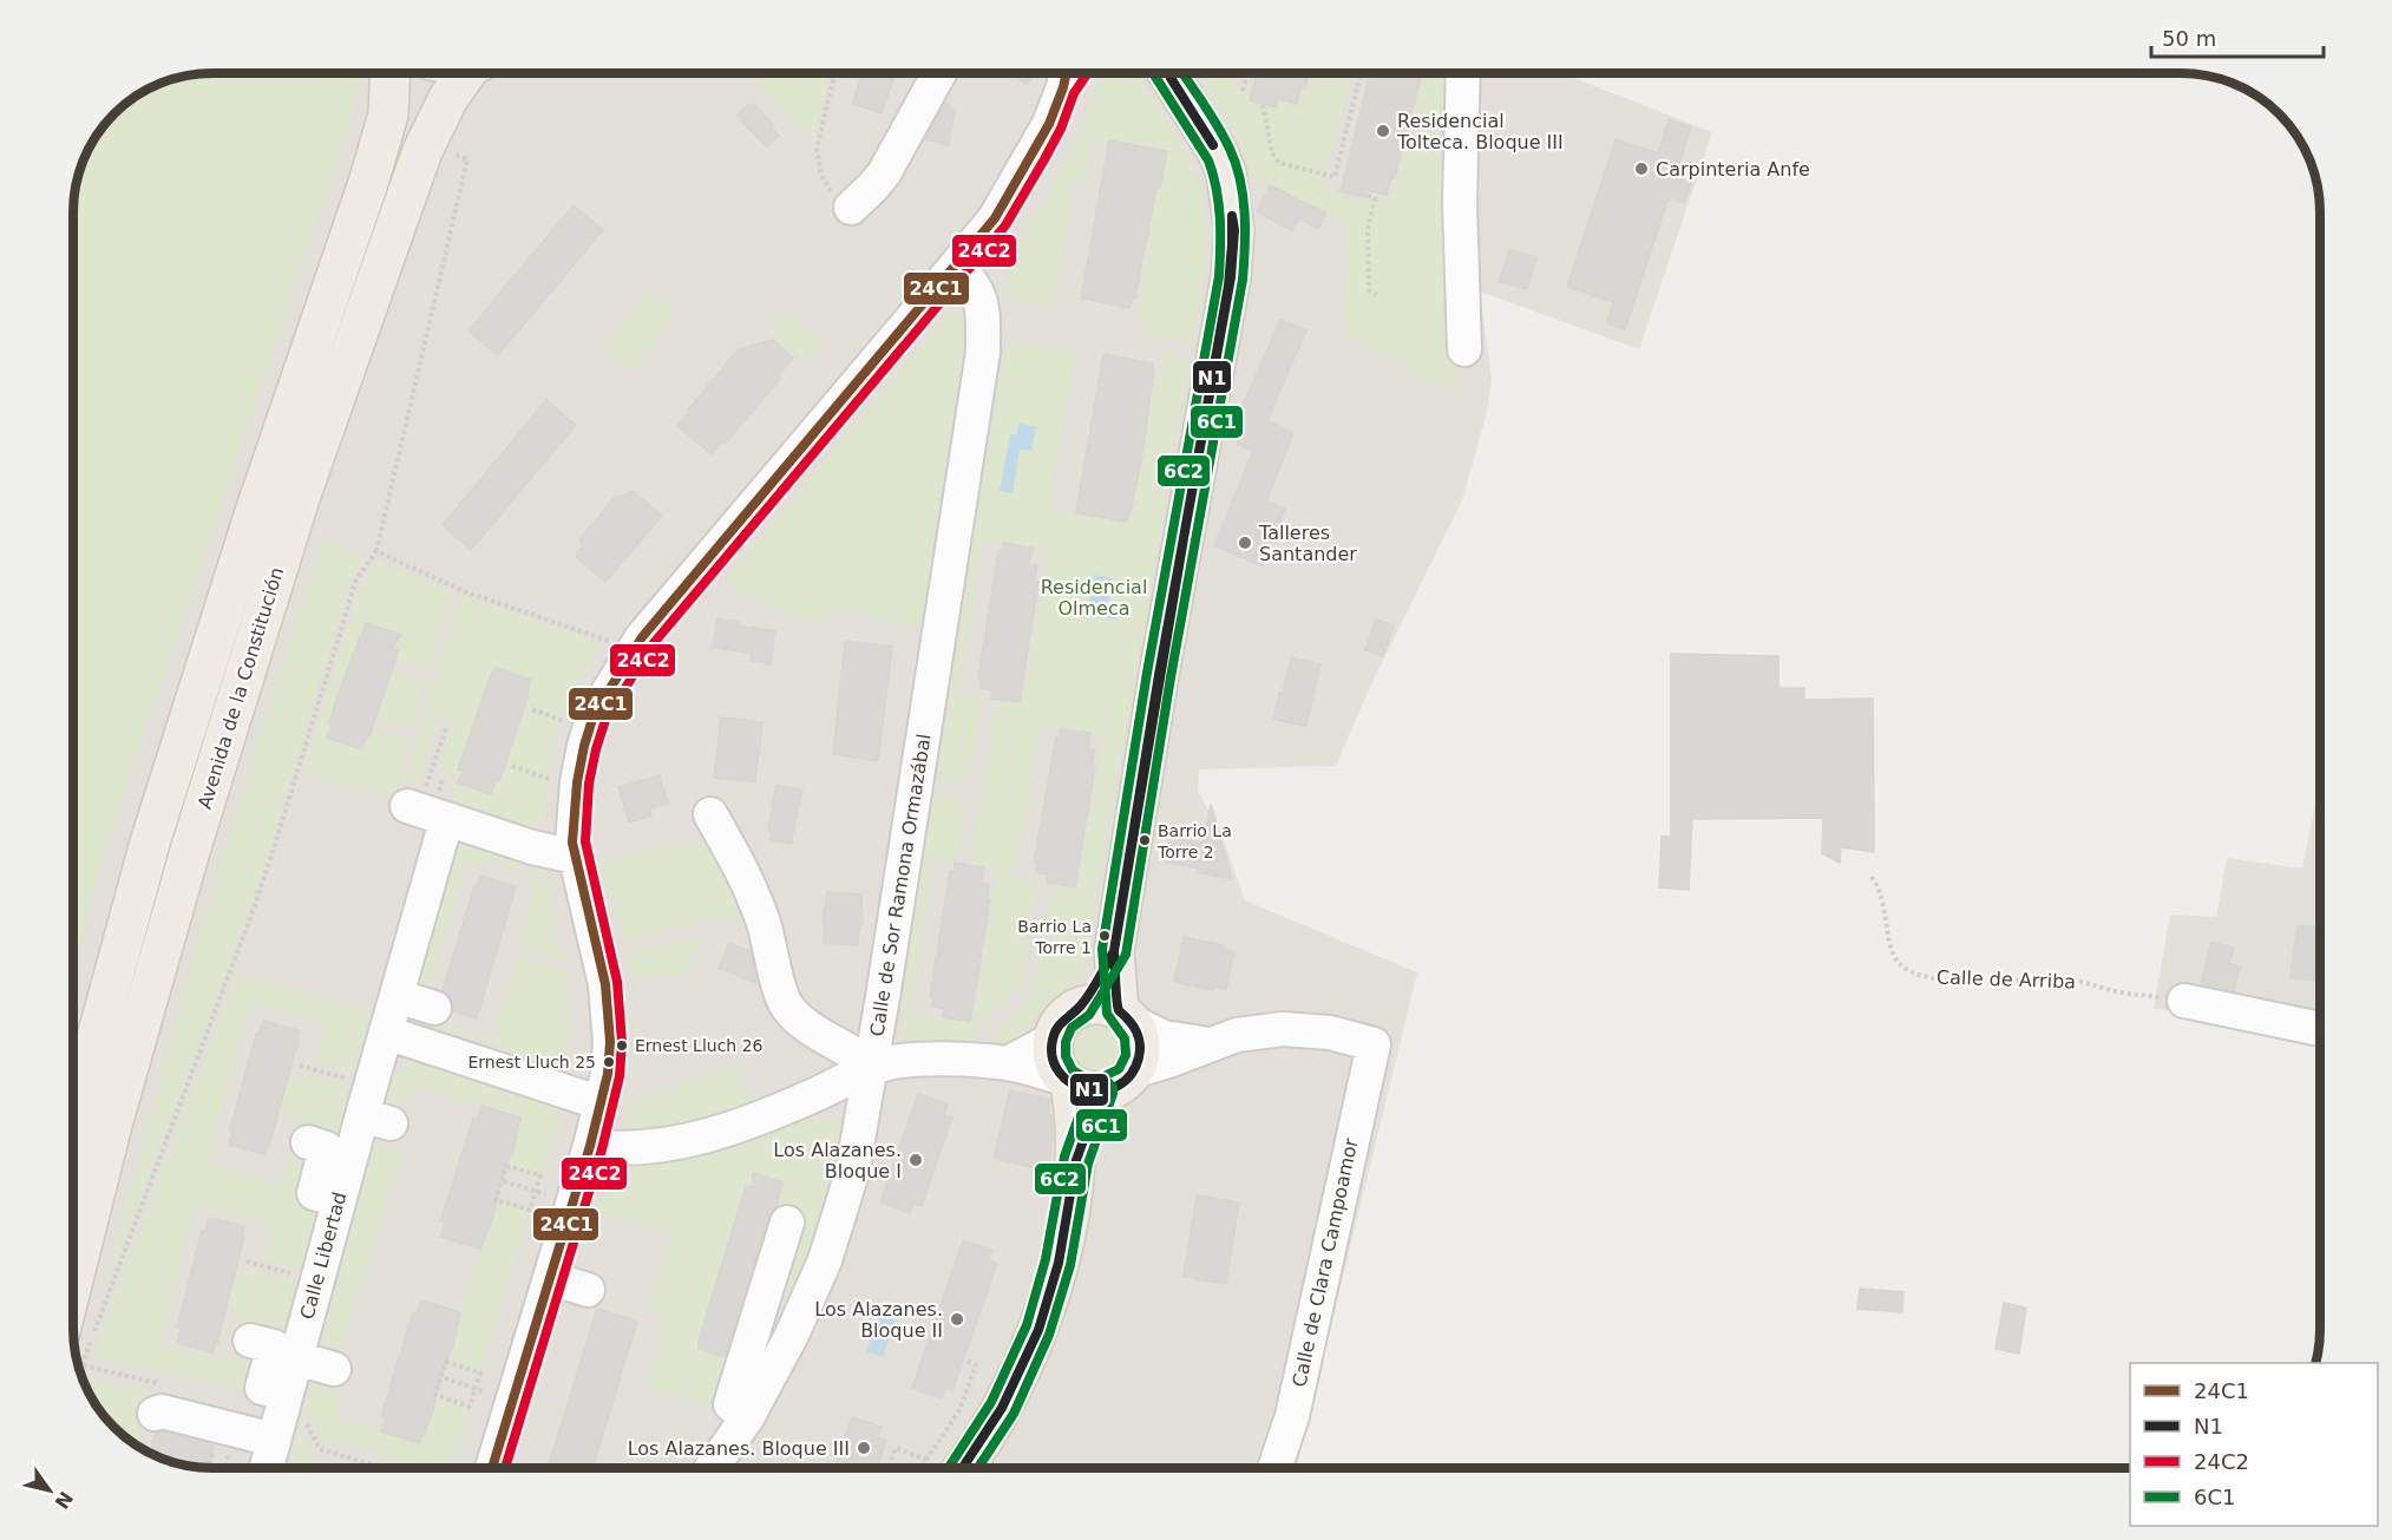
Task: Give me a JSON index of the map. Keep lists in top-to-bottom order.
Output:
{
  "streets": {
    "main road": ["Avenida de la Constitución"],
    "street": ["Calle de Sor Ramona Ormazábal", "Calle Libertad", "Calle de Clara Campoamor"],
    "path": ["Calle de Arriba"]
  },
  "parks": ["Residencial Olmeca"],
  "places": [
    "Residencial Tolteca. Bloque III",
    "Carpinteria Anfe",
    "Talleres Santander",
    "Barrio La Torre 2",
    "Barrio La Torre 1",
    "Ernest Lluch 26",
    "Ernest Lluch 25",
    "Los Alazanes. Bloque I",
    "Los Alazanes. Bloque II",
    "Los Alazanes. Bloque III"
  ],
  "lines": [
    "transit line 24C1",
    "transit line 24C2",
    "transit line 6C1",
    "transit line 6C2",
    "transit line N1"
  ],
  "legend": [
    "24C1",
    "N1",
    "24C2",
    "6C1"
  ],
  "scale_bar": "50 m",
  "north": "bottom right"
}
